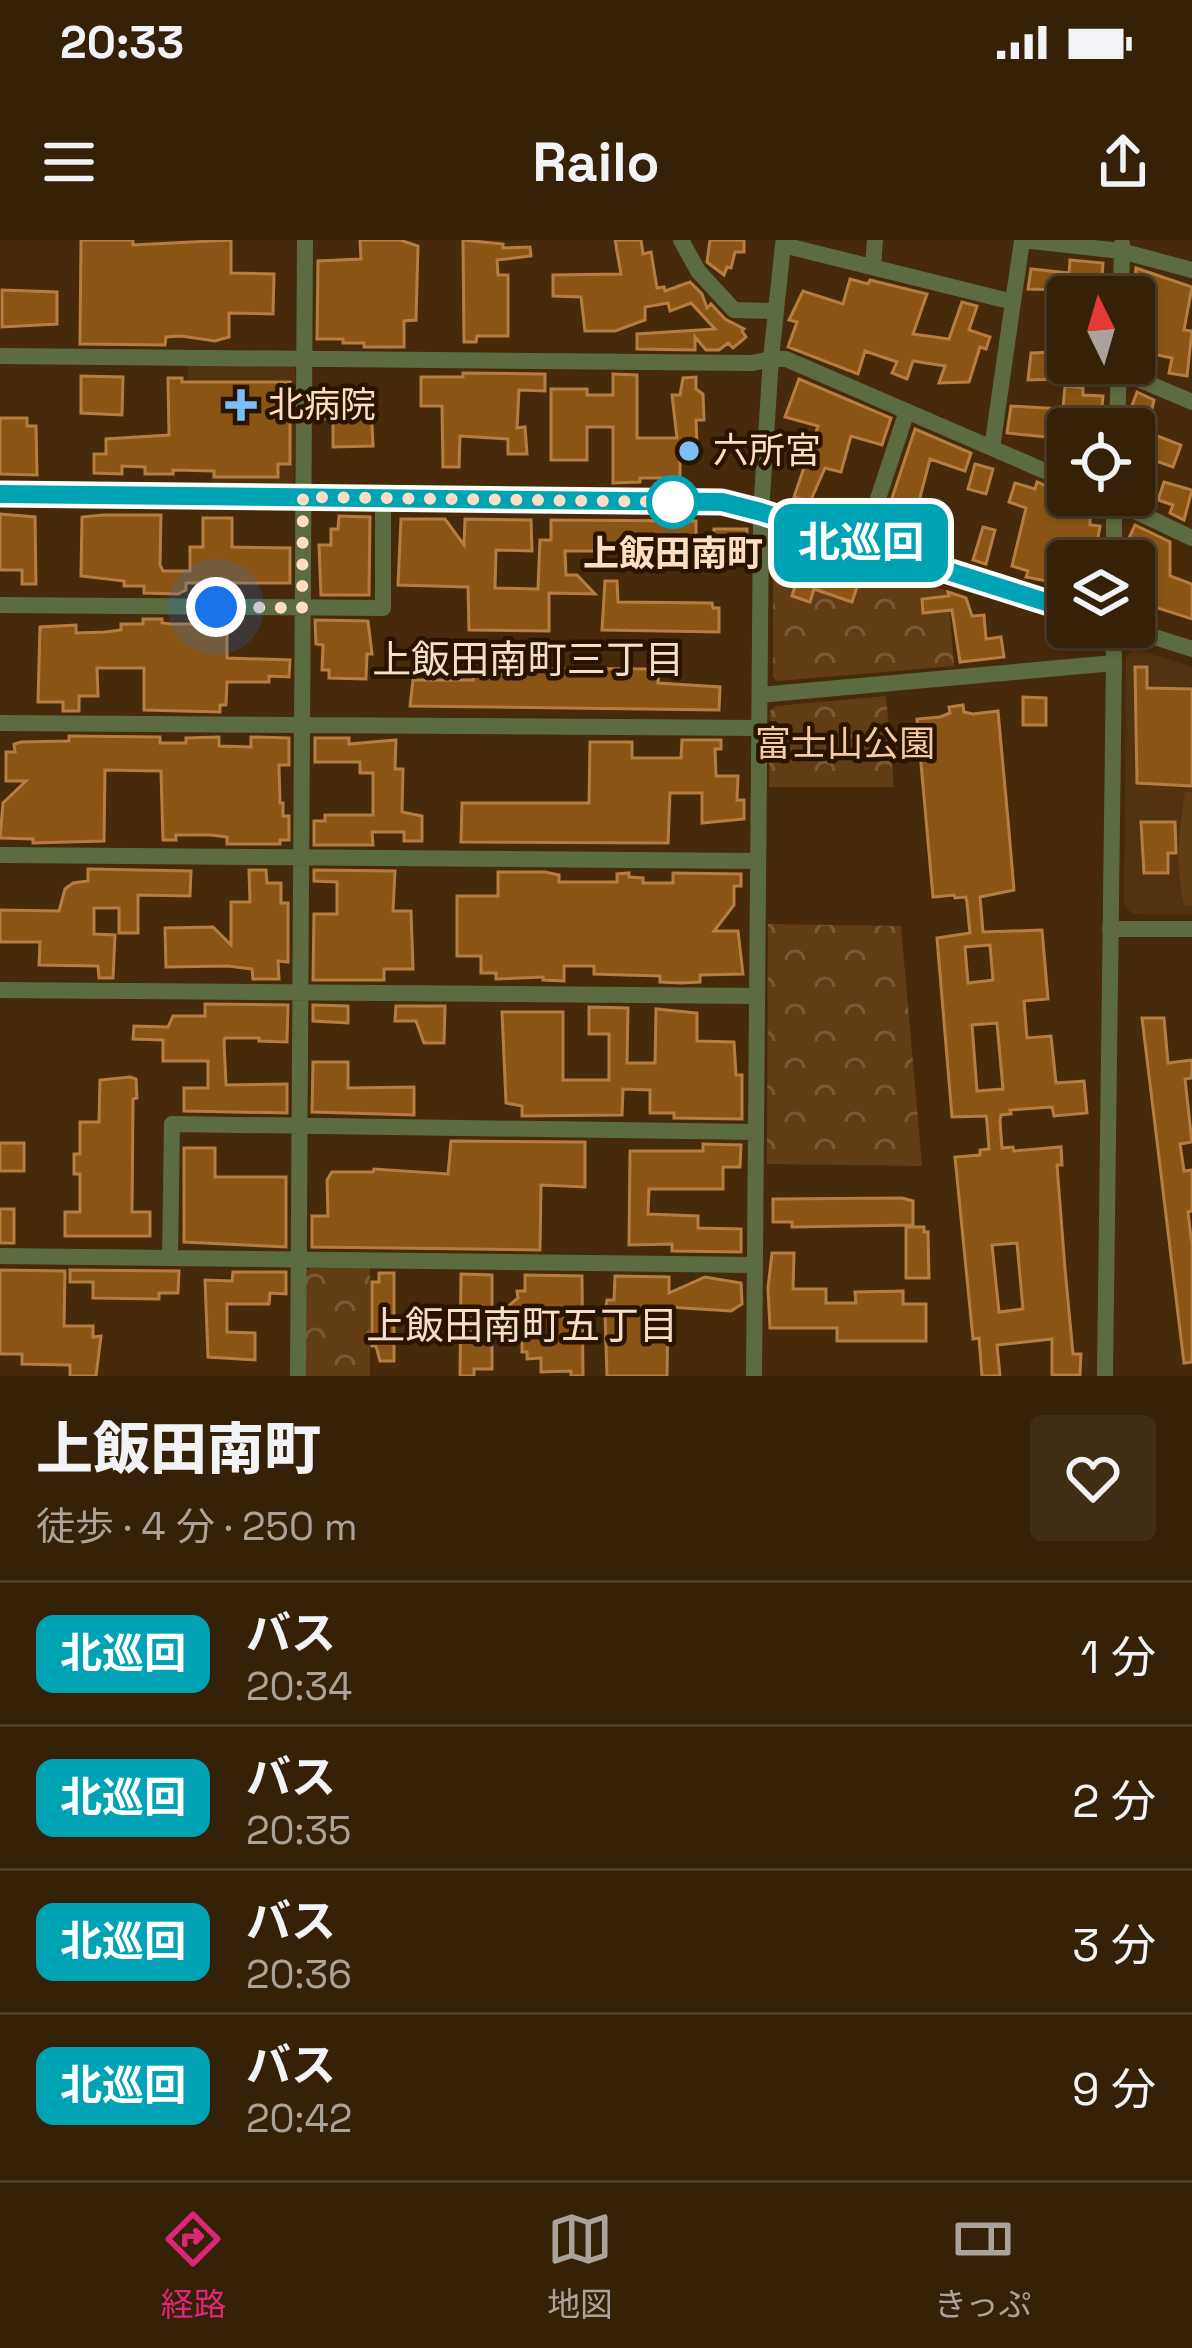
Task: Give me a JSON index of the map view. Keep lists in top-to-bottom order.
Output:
{
  "districts": ["上飯田南町三丁目", "上飯田南町五丁目"],
  "parks": ["富士山公園"],
  "places": {
    "health": ["北病院"],
    "other": ["六所宮", "上飯田南町"]
  },
  "lines": ["bus line 北巡回"],
  "north": "top",
  "page": {
    "status": "20:33",
    "header": "Railo",
    "on_map": "北巡回",
    "heading": ["上飯田南町", "徒歩 · 4 分 · 250 m"],
    "list": [
      {
        "mark": "北巡回",
        "name": "バス",
        "note": "20:34",
        "value": "1 分"
      },
      {
        "mark": "北巡回",
        "name": "バス",
        "note": "20:35",
        "value": "2 分"
      },
      {
        "mark": "北巡回",
        "name": "バス",
        "note": "20:36",
        "value": "3 分"
      },
      {
        "mark": "北巡回",
        "name": "バス",
        "note": "20:42",
        "value": "9 分"
      }
    ],
    "tabs": ["経路", "地図", "きっぷ"]
  }
}
